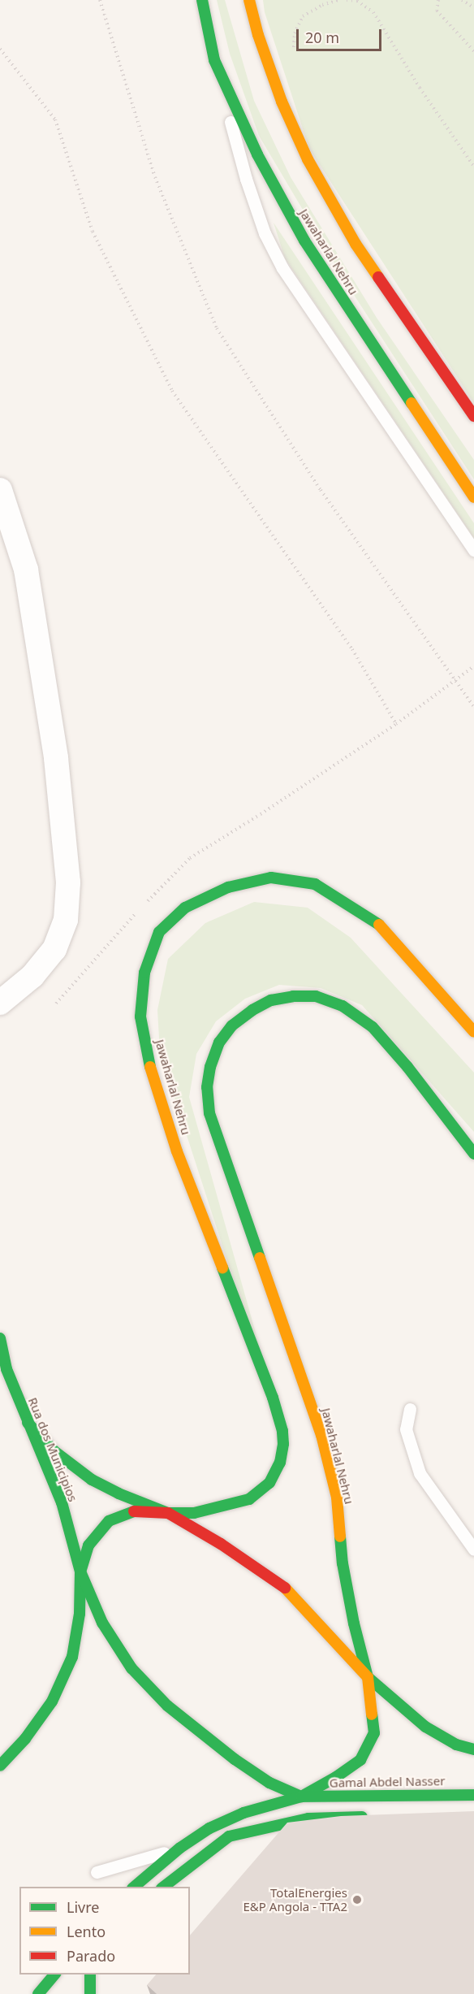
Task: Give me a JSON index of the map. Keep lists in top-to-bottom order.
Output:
{
  "streets": {
    "main road": ["Jawaharlal Nehru", "Rua dos Municipios", "Gamal Abdel Nasser"]
  },
  "crossings": [
    ["Jawaharlal Nehru", "Rua dos Municipios"],
    ["Jawaharlal Nehru", "Gamal Abdel Nasser"]
  ],
  "places": ["TotalEnergies E&P Angola - TTA2"],
  "legend": ["Livre", "Lento", "Parado"],
  "scale_bar": "20 m"
}
